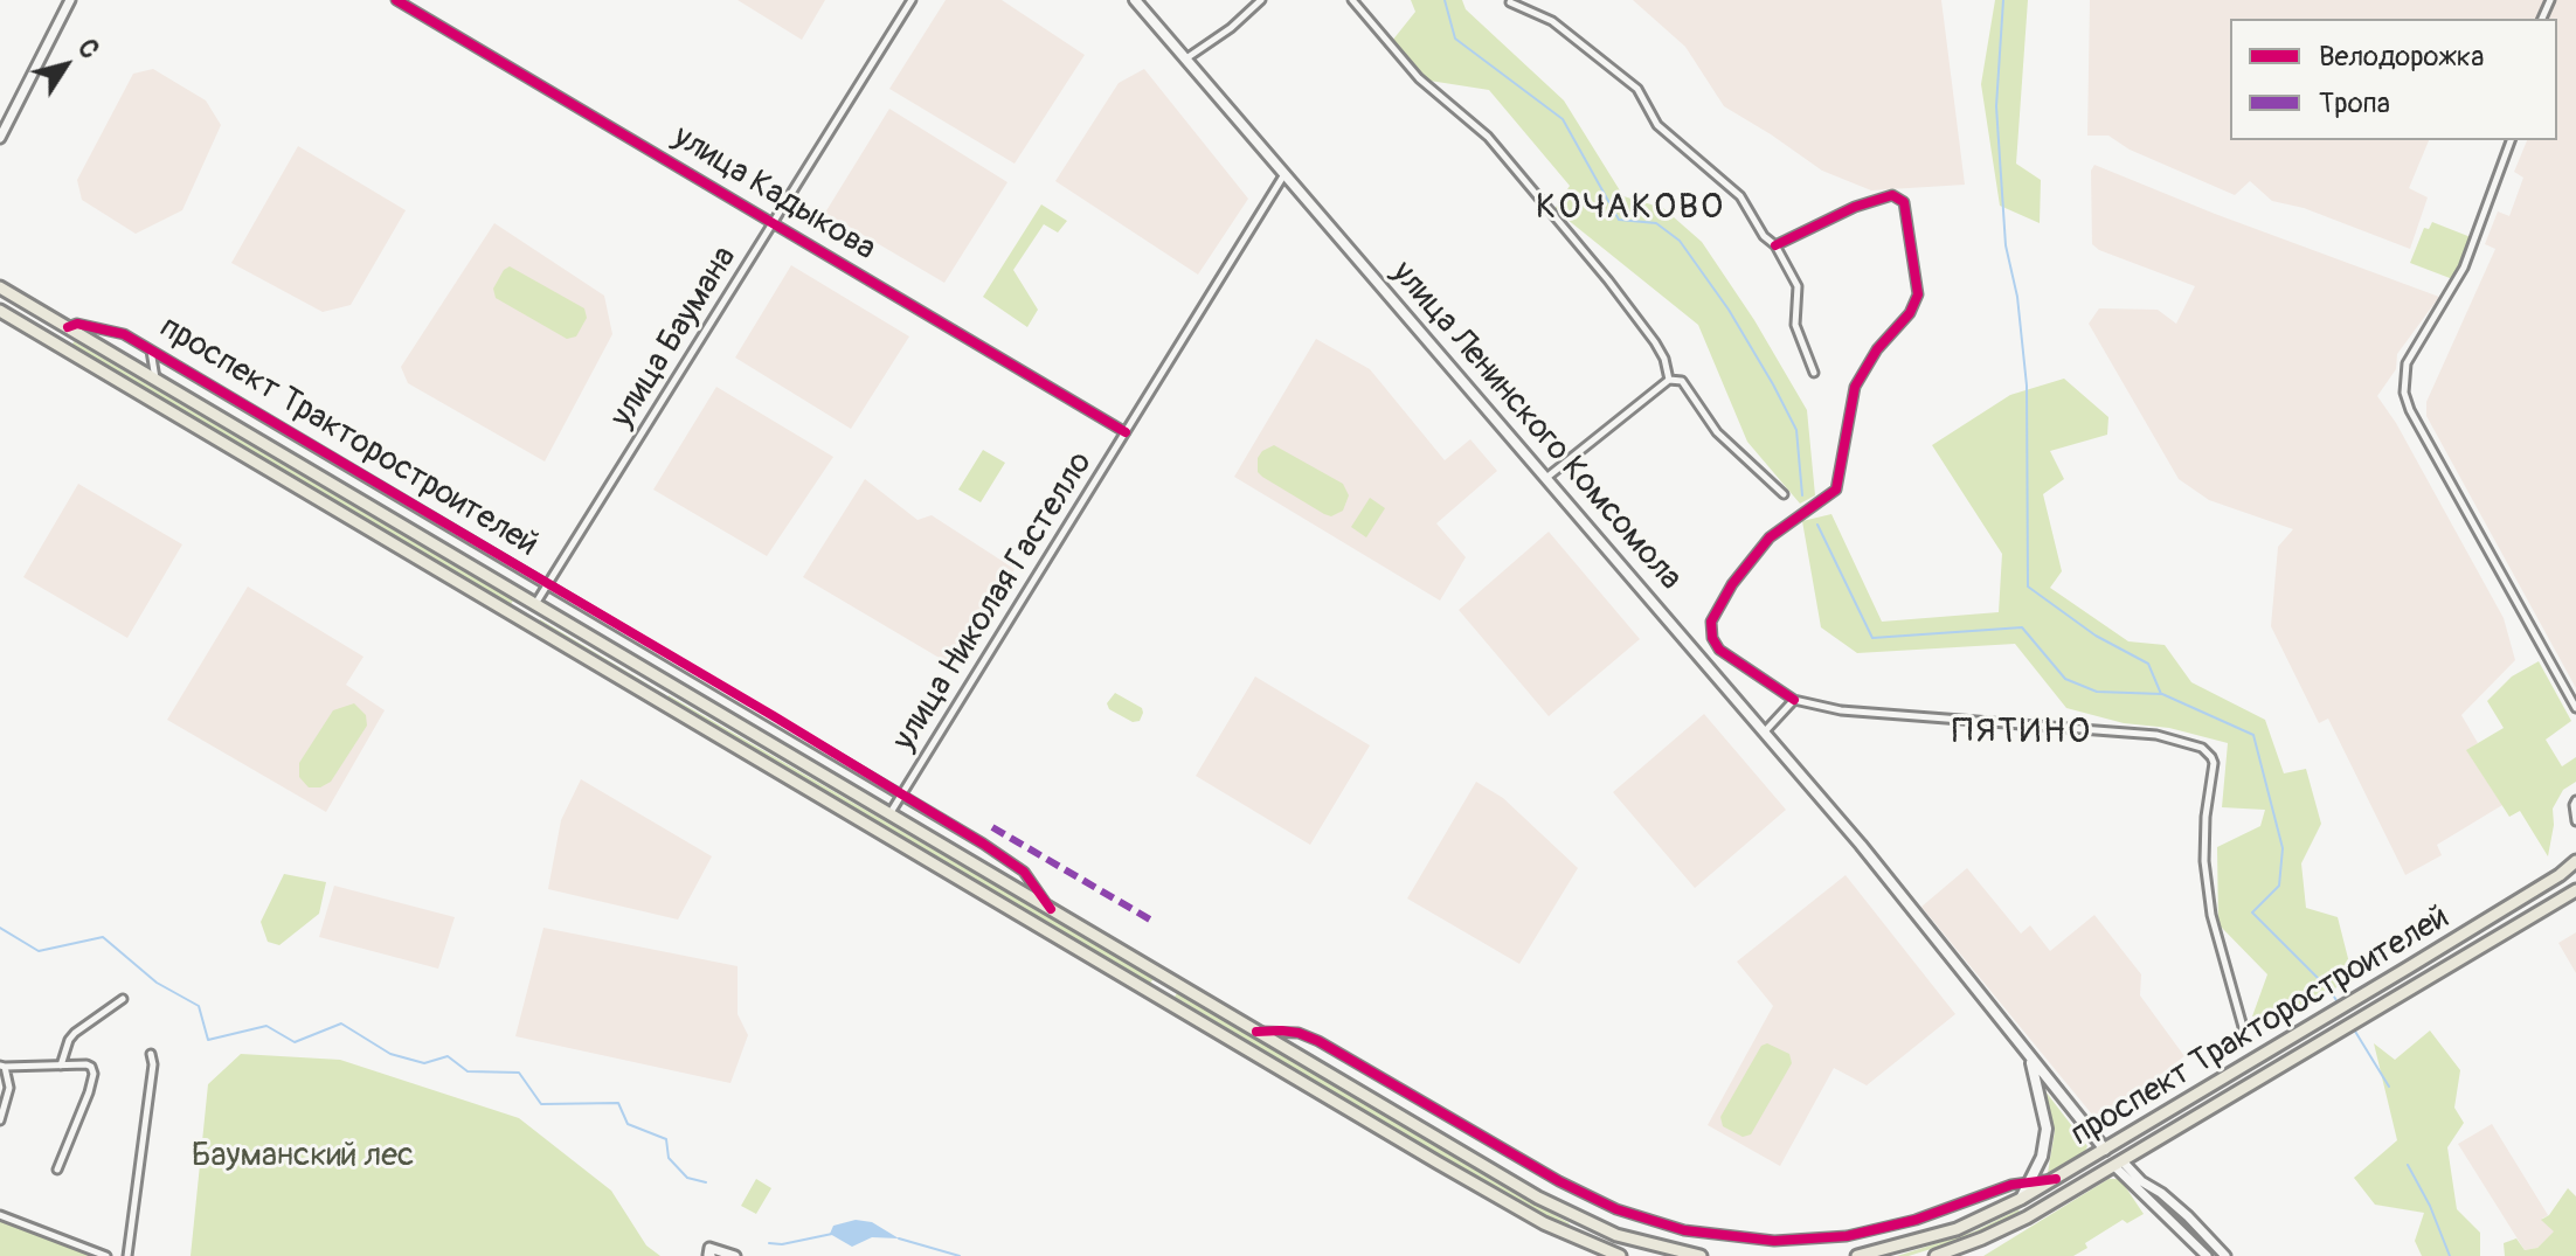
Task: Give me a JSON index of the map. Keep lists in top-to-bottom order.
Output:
{
  "streets": {
    "main road": ["улица Ленинского Комсомола", "проспект Тракторостроителей"],
    "street": ["улица Кадыкова", "улица Баумана", "улица Николая Гастелло"]
  },
  "crossings": [
    ["улица Кадыкова", "улица Баумана"],
    ["улица Кадыкова", "улица Николая Гастелло"],
    ["улица Баумана", "проспект Тракторостроителей"],
    ["улица Ленинского Комсомола", "проспект Тракторостроителей"],
    ["улица Ленинского Комсомола", "улица Николая Гастелло"],
    ["проспект Тракторостроителей", "улица Николая Гастелло"]
  ],
  "districts": ["КОЧАКОВО", "ПЯТИНО"],
  "parks": ["Бауманский лес"],
  "legend": ["Велодорожка", "Тропа"],
  "north": "top right"
}
